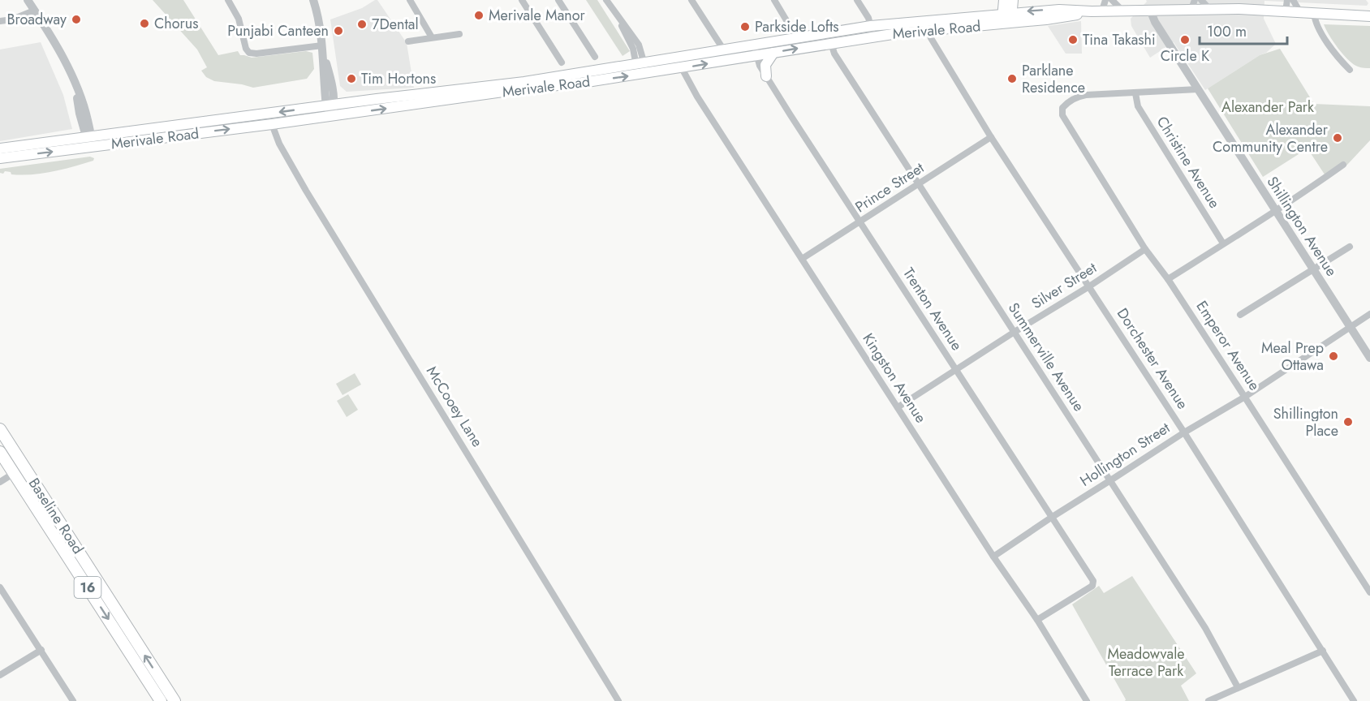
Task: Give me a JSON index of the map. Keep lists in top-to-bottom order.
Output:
{
  "streets": {
    "main road": ["Merivale Road", "Baseline Road", "16"],
    "street": [
      "Christine Avenue",
      "Prince Street",
      "Shillington Avenue",
      "Silver Street",
      "Trenton Avenue",
      "Emperor Avenue",
      "Summerville Avenue",
      "Dorchester Avenue",
      "Kingston Avenue",
      "McCooey Lane",
      "Hollington Street"
    ]
  },
  "crossings": [
    ["Merivale Road", "Shillington Avenue"],
    ["Merivale Road", "Trenton Avenue"],
    ["Merivale Road", "Summerville Avenue"],
    ["Merivale Road", "Dorchester Avenue"],
    ["Merivale Road", "Kingston Avenue"],
    ["Merivale Road", "McCooey Lane"],
    ["Christine Avenue", "Emperor Avenue"],
    ["Prince Street", "Trenton Avenue"],
    ["Prince Street", "Summerville Avenue"],
    ["Prince Street", "Dorchester Avenue"],
    ["Prince Street", "Kingston Avenue"],
    ["Shillington Avenue", "Hollington Street"],
    ["Silver Street", "Trenton Avenue"],
    ["Silver Street", "Emperor Avenue"],
    ["Silver Street", "Summerville Avenue"],
    ["Silver Street", "Dorchester Avenue"],
    ["Silver Street", "Kingston Avenue"],
    ["Trenton Avenue", "Kingston Avenue"],
    ["Trenton Avenue", "Hollington Street"],
    ["Emperor Avenue", "Hollington Street"],
    ["Summerville Avenue", "Hollington Street"],
    ["Dorchester Avenue", "Hollington Street"],
    ["Kingston Avenue", "Hollington Street"]
  ],
  "parks": ["Alexander Park", "Meadowvale Terrace Park"],
  "places": [
    "Merivale Manor",
    "Broadway",
    "Chorus",
    "7Dental",
    "Parkside Lofts",
    "Punjabi Canteen",
    "Tina Takashi",
    "Circle K",
    "Tim Hortons",
    "Parklane Residence",
    "Alexander Community Centre",
    "Meal Prep Ottawa",
    "Shillington Place"
  ],
  "scale_bar": "100 m"
}
